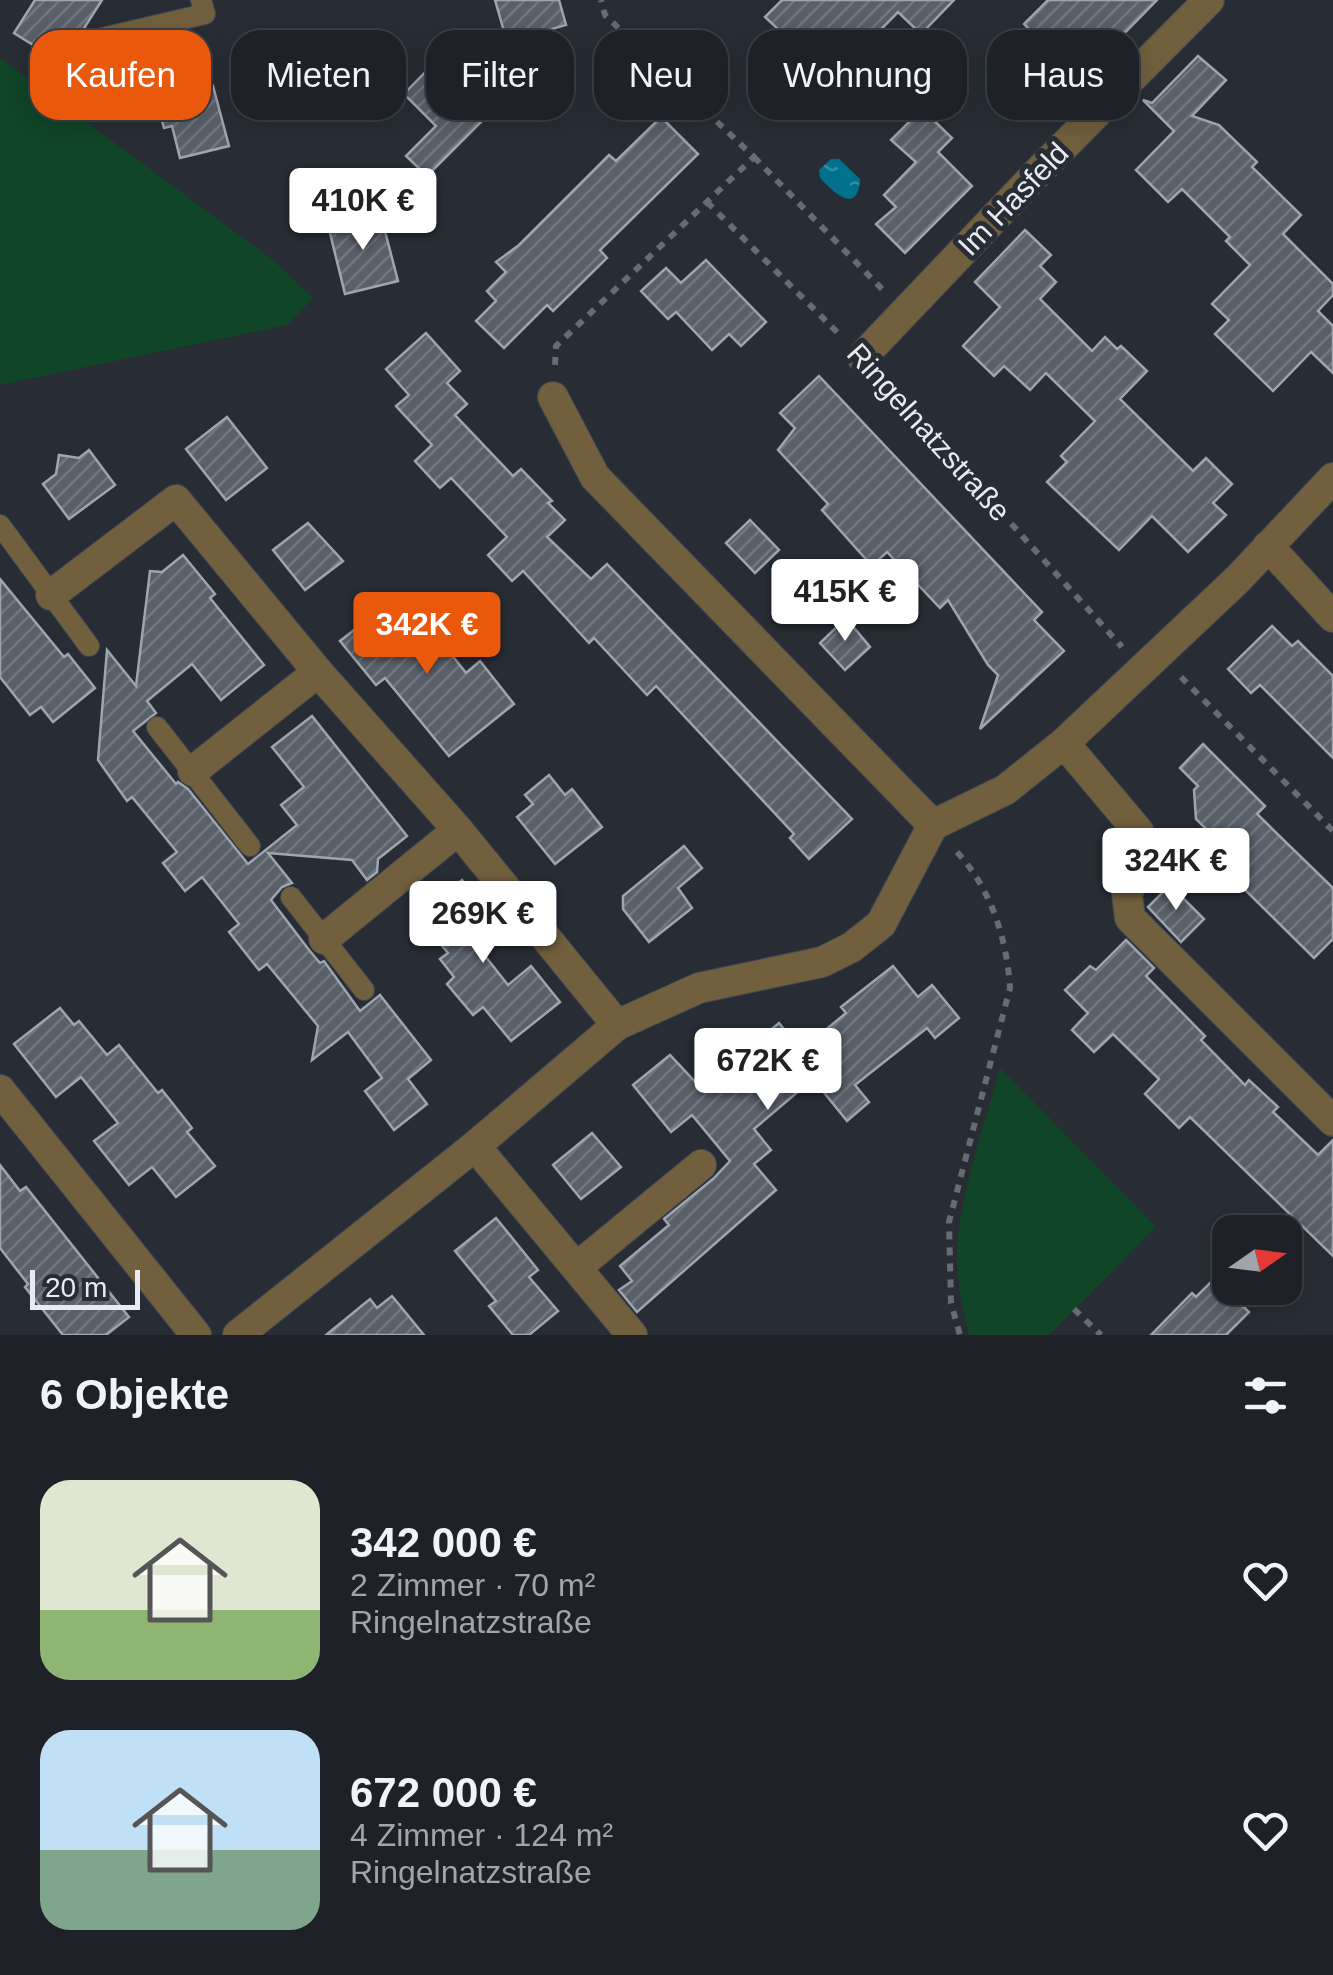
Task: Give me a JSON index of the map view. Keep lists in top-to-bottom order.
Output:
{
  "streets": {
    "street": ["Im Hasfeld"],
    "path": ["Ringelnatzstraße"]
  },
  "crossings": [
    ["Im Hasfeld", "Ringelnatzstraße"]
  ],
  "scale_bar": "20 m",
  "north": "right",
  "page": {
    "chip": [
      "Kaufen",
      "Mieten",
      "Filter",
      "Neu",
      "Wohnung",
      "Haus"
    ],
    "price": [
      "410K €",
      "415K €",
      "342K €",
      "324K €",
      "269K €",
      "672K €"
    ],
    "scale": "20 m",
    "heading": "6 Objekte",
    "list": [
      {
        "name": "342 000 €",
        "note": "2 Zimmer · 70 m² · Ringelnatzstraße"
      },
      {
        "name": "672 000 €",
        "note": "4 Zimmer · 124 m² · Ringelnatzstraße"
      }
    ]
  }
}
